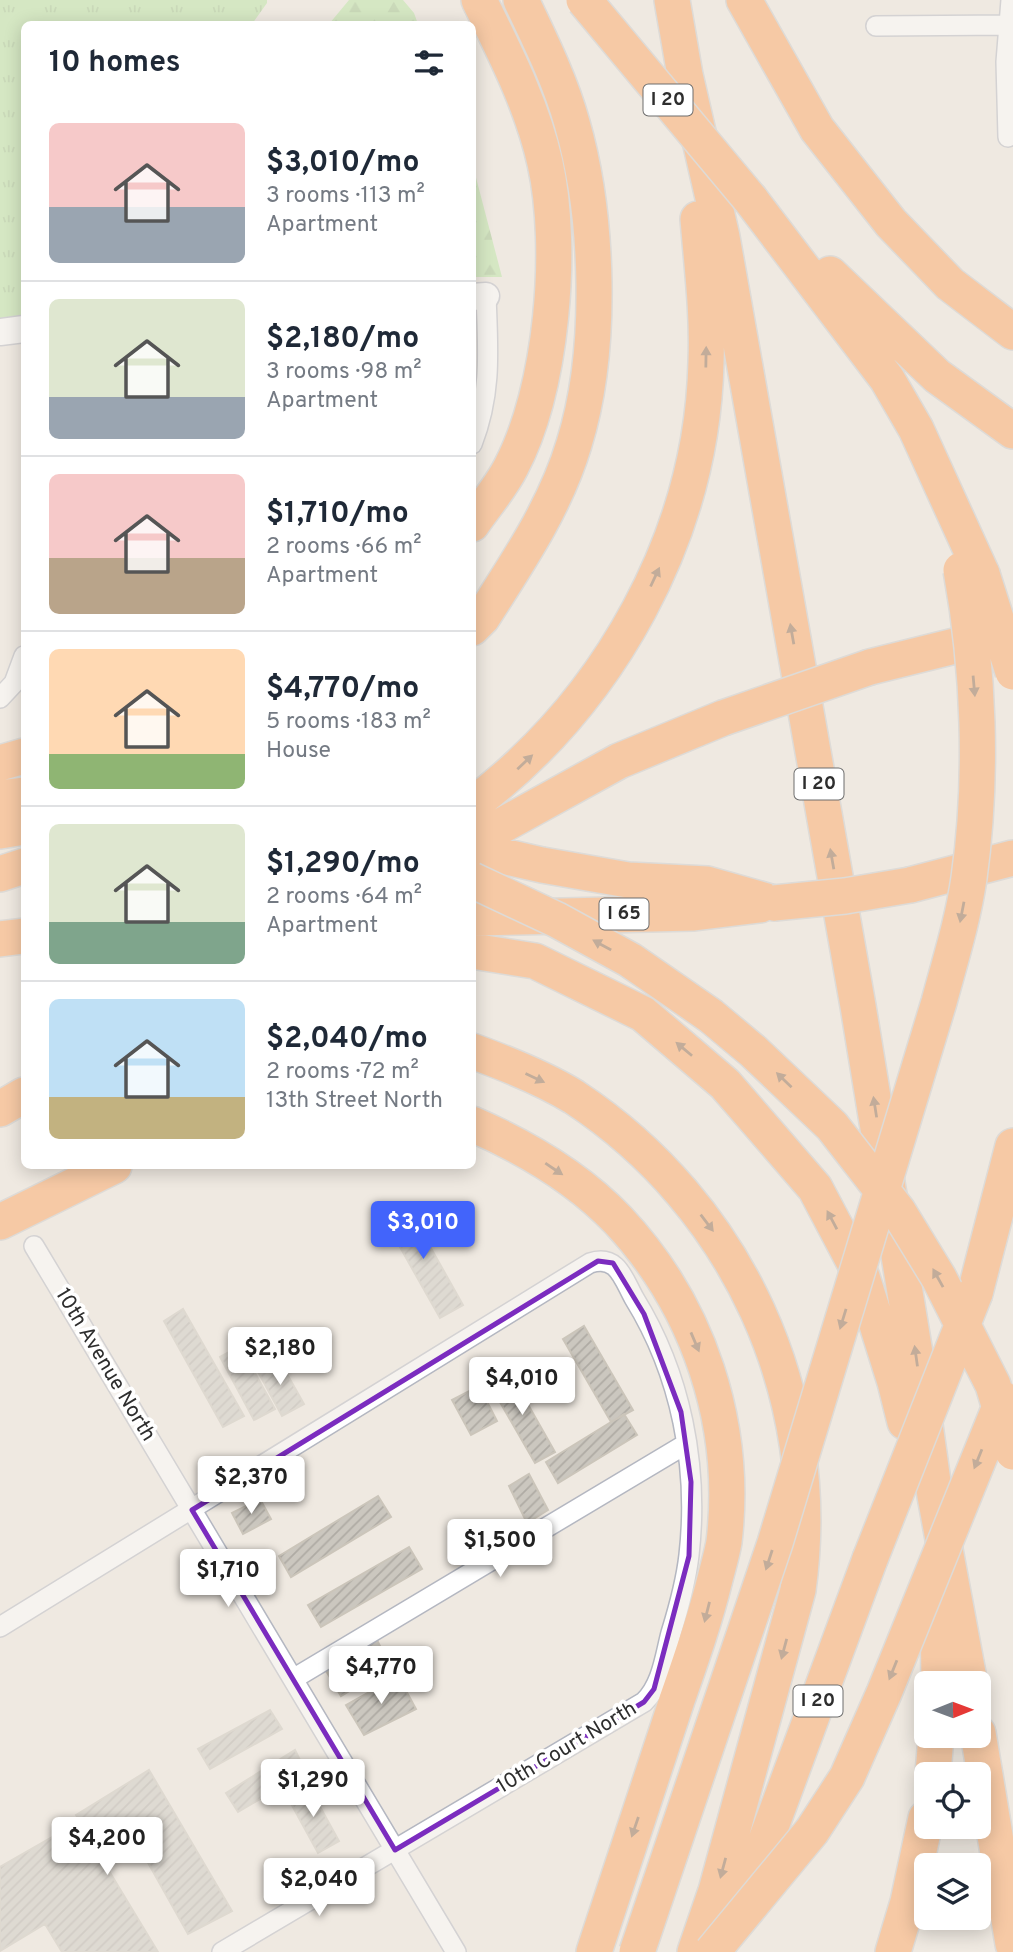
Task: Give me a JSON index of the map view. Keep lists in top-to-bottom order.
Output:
{
  "streets": {
    "highway": ["I 20", "I 65"],
    "street": ["10th Avenue North", "10th Court North"]
  },
  "crossings": [
    ["10th Avenue North", "10th Court North"]
  ],
  "north": "right",
  "page": {
    "heading": "10 homes",
    "list": [
      {
        "name": "$3,010/mo",
        "note": "3 rooms · 113 m² · Apartment"
      },
      {
        "name": "$2,180/mo",
        "note": "3 rooms · 98 m² · Apartment"
      },
      {
        "name": "$1,710/mo",
        "note": "2 rooms · 66 m² · Apartment"
      },
      {
        "name": "$4,770/mo",
        "note": "5 rooms · 183 m² · House"
      },
      {
        "name": "$1,290/mo",
        "note": "2 rooms · 64 m² · Apartment"
      },
      {
        "name": "$2,040/mo",
        "note": "2 rooms · 72 m² · 13th Street North"
      }
    ],
    "price": [
      "$3,010",
      "$2,180",
      "$4,010",
      "$2,370",
      "$1,500",
      "$1,710",
      "$4,770",
      "$1,290",
      "$4,200",
      "$2,040"
    ]
  }
}
